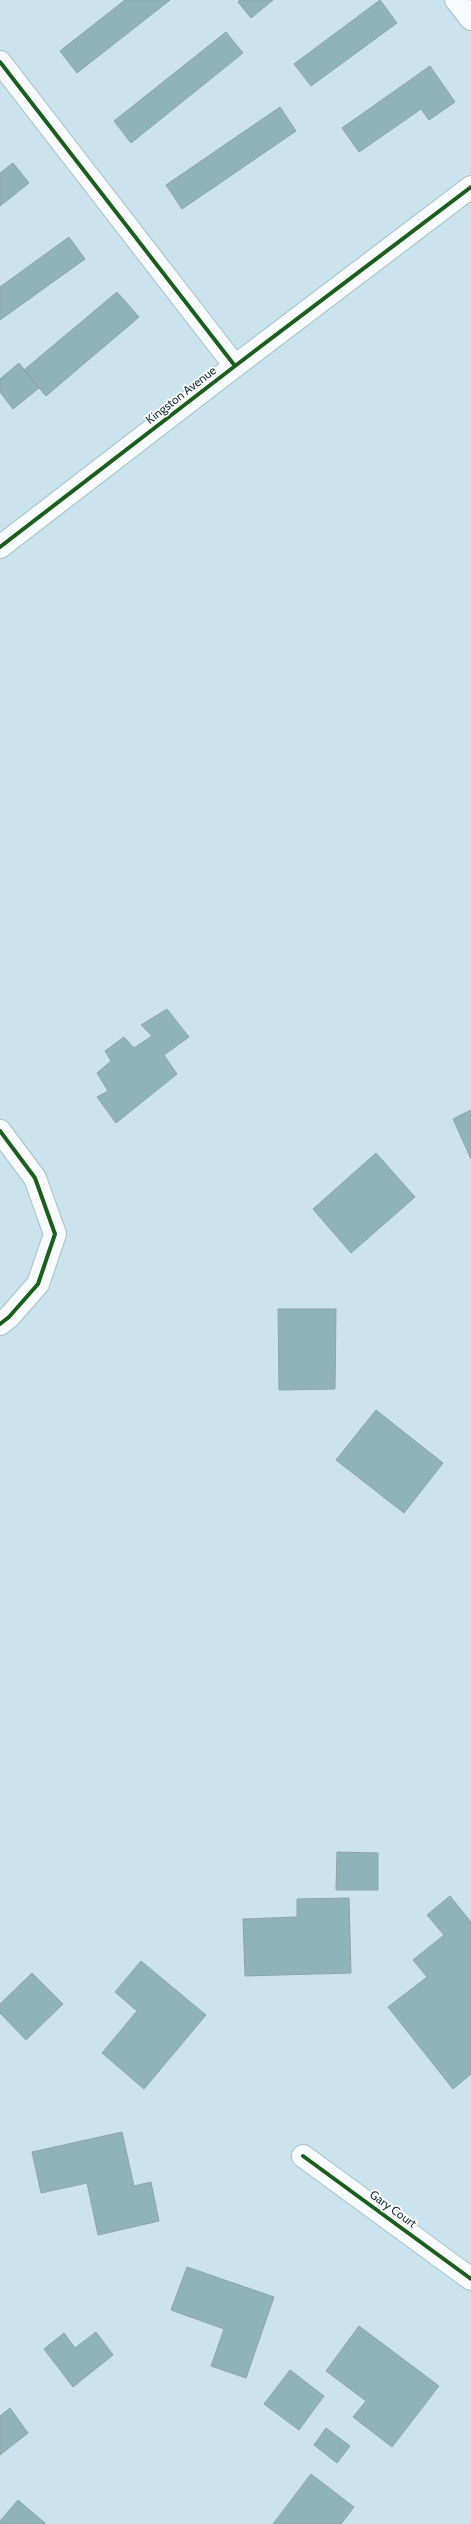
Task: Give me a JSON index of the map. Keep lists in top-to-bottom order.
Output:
{
  "streets": {
    "street": ["Kingston Avenue", "Gary Court"]
  }
}
